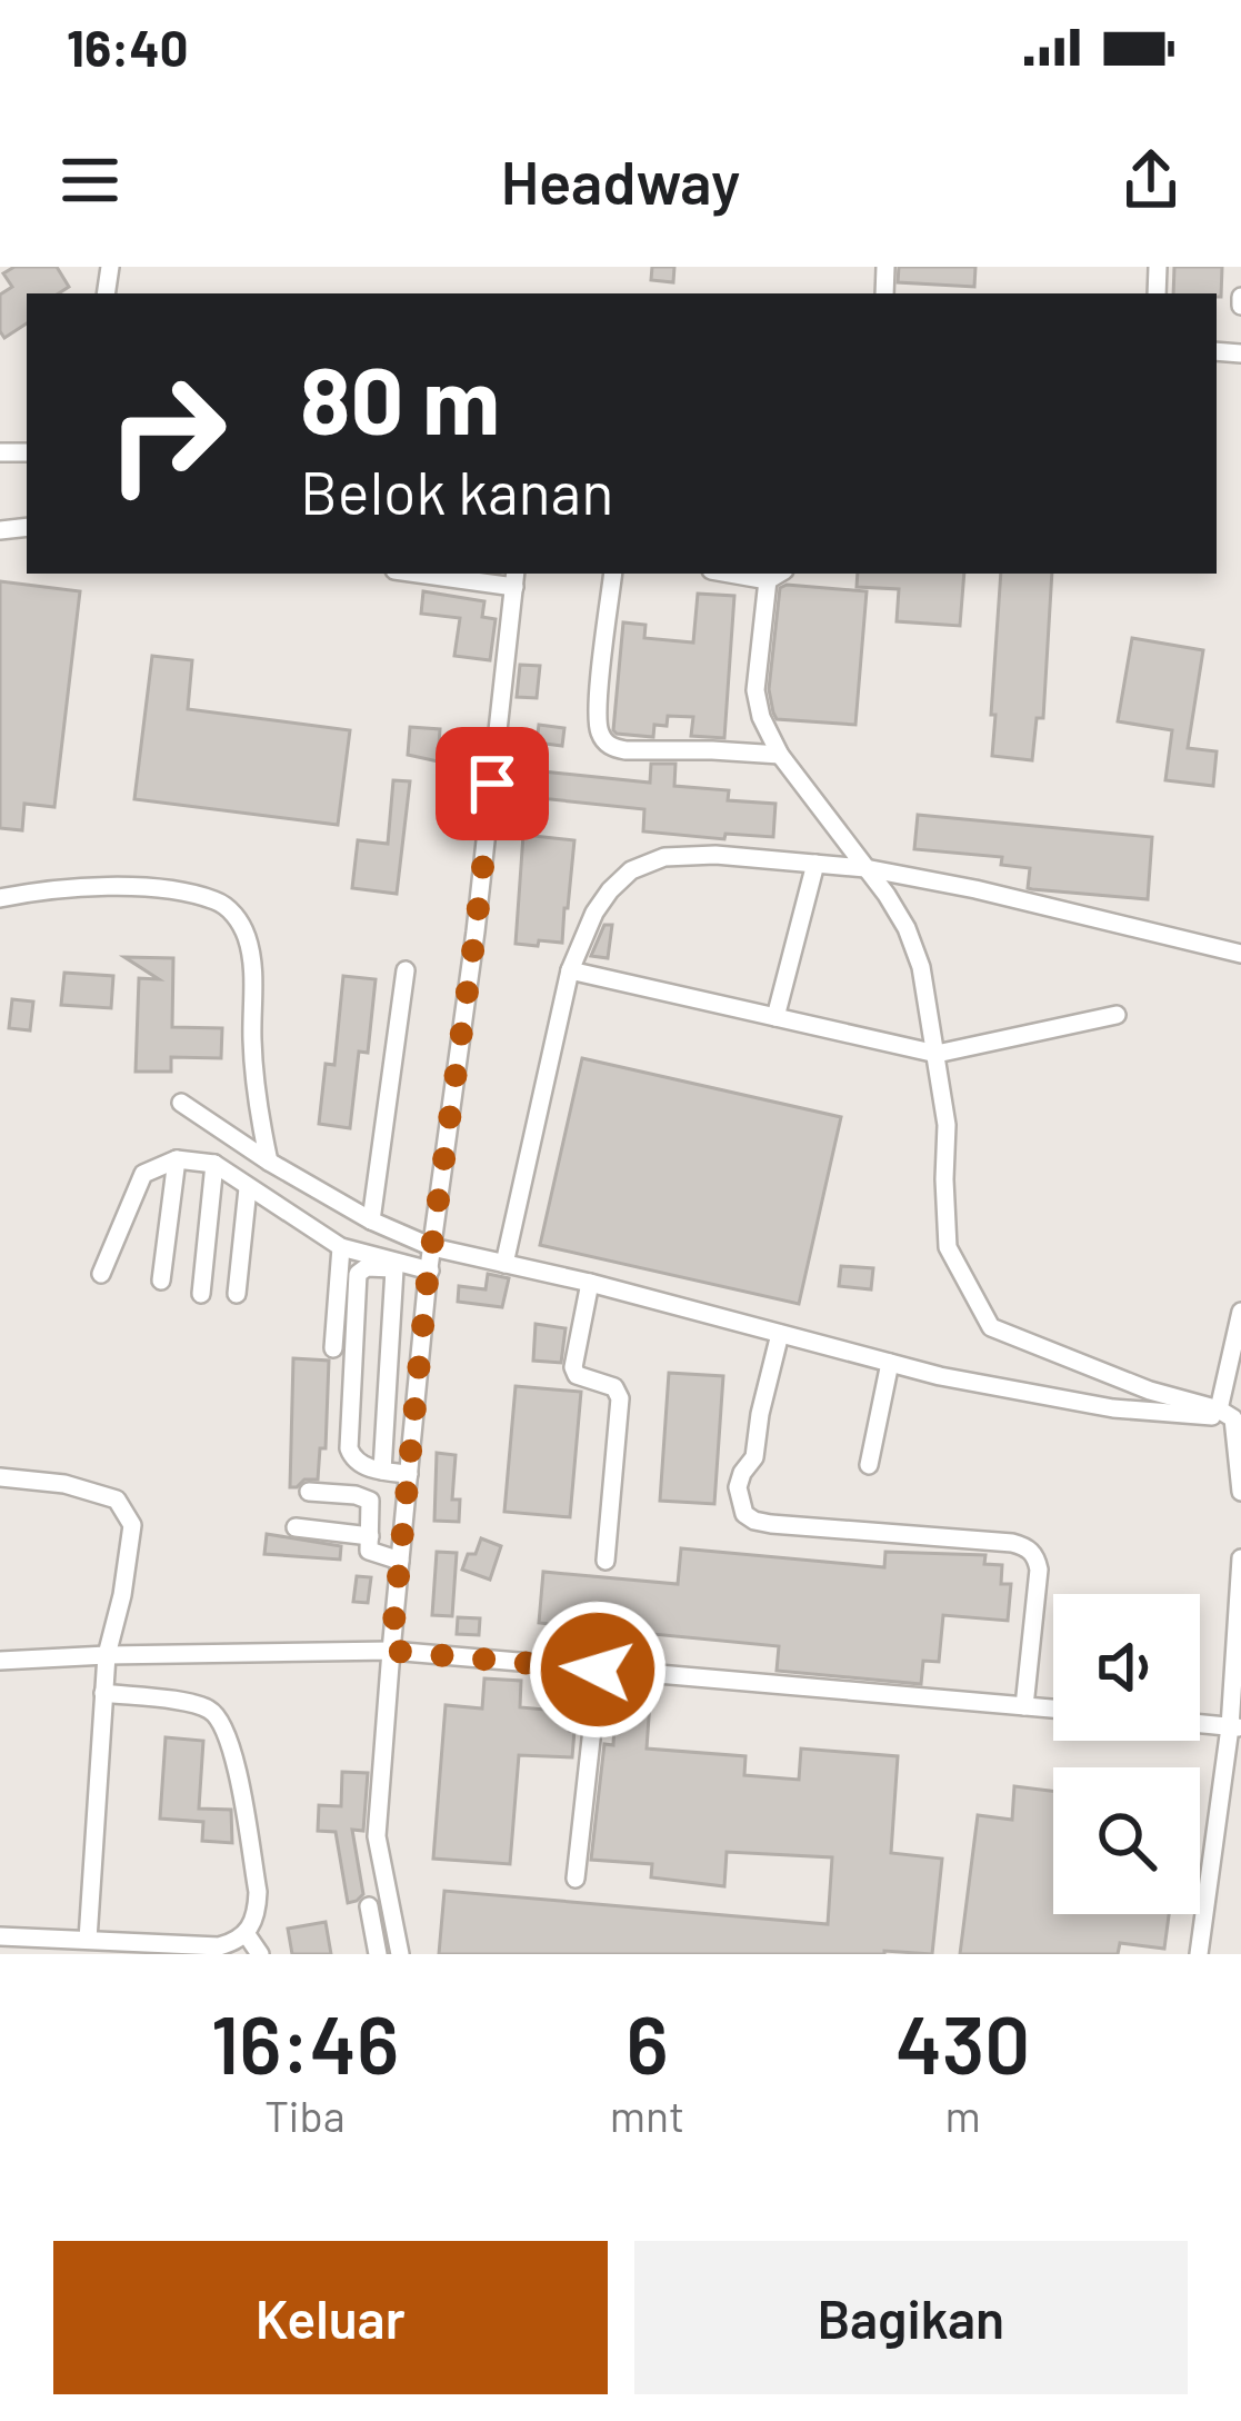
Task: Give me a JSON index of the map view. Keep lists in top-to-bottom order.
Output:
{
  "page": {
    "status": "16:40",
    "header": "Headway",
    "turn": ["80 m", "Belok kanan"],
    "eta": [
      "16:46",
      "Tiba",
      "6",
      "mnt",
      "430",
      "m"
    ],
    "buttons": ["Keluar", "Bagikan"]
  }
}
